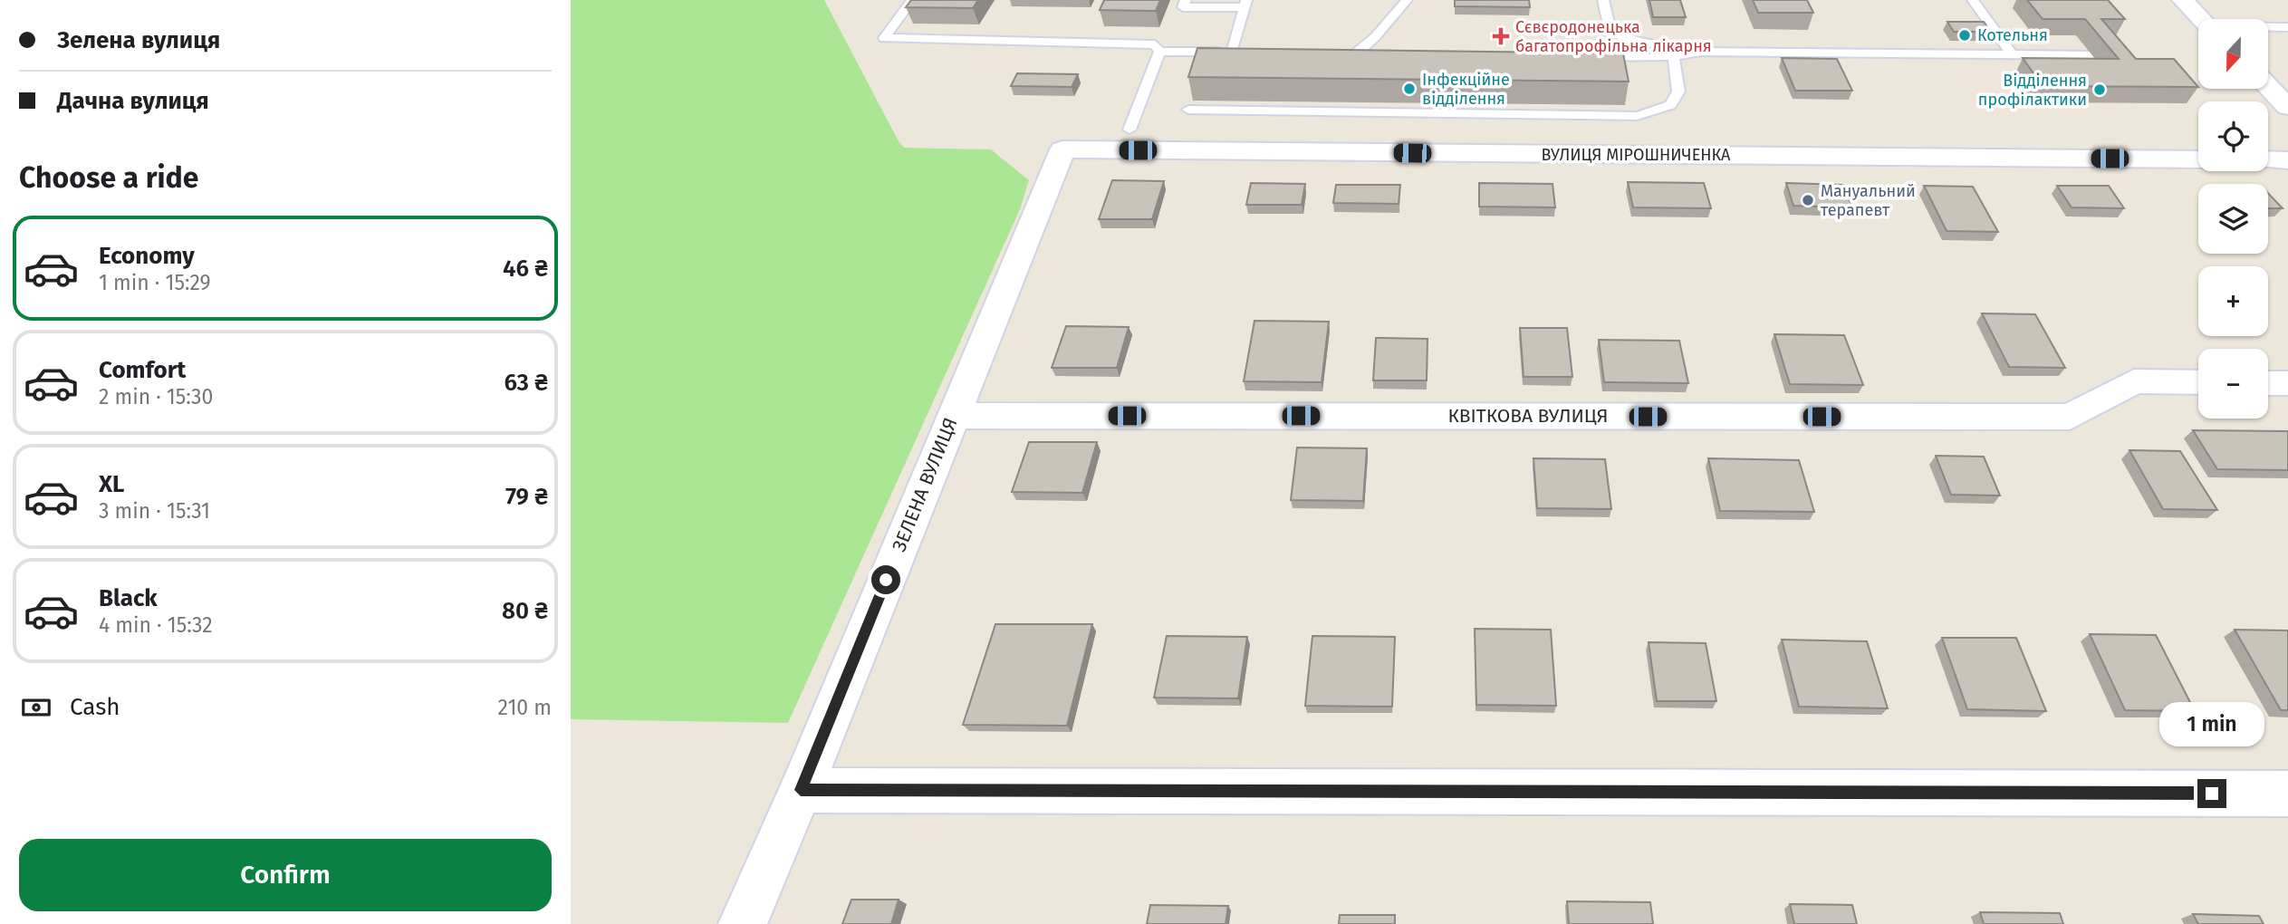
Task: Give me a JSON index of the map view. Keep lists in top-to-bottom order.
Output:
{
  "streets": {
    "street": ["ВУЛИЦЯ МІРОШНИЧЕНКА", "КВІТКОВА ВУЛИЦЯ", "ЗЕЛЕНА ВУЛИЦЯ"]
  },
  "crossings": [
    ["ВУЛИЦЯ МІРОШНИЧЕНКА", "ЗЕЛЕНА ВУЛИЦЯ"],
    ["КВІТКОВА ВУЛИЦЯ", "ЗЕЛЕНА ВУЛИЦЯ"]
  ],
  "places": {
    "other": [
      "Котельня",
      "Інфекційне відділення",
      "Відділення профілактики",
      "Мануальний терапевт"
    ],
    "health": ["Сєвєродонецька багатопрофільна лікарня"]
  },
  "north": "bottom",
  "page": {
    "banner": ["Зелена вулиця", "Дачна вулиця"],
    "map_buttons": ["+", "−"],
    "heading": "Choose a ride",
    "list": [
      {
        "name": "Economy",
        "note": "1 min · 15:29",
        "value": "46 ₴"
      },
      {
        "name": "Comfort",
        "note": "2 min · 15:30",
        "value": "63 ₴"
      },
      {
        "name": "XL",
        "note": "3 min · 15:31",
        "value": "79 ₴"
      },
      {
        "name": "Black",
        "note": "4 min · 15:32",
        "value": "80 ₴"
      }
    ],
    "pay": ["Cash", "210 m"],
    "bubble": "1 min",
    "buttons": "Confirm"
  }
}
